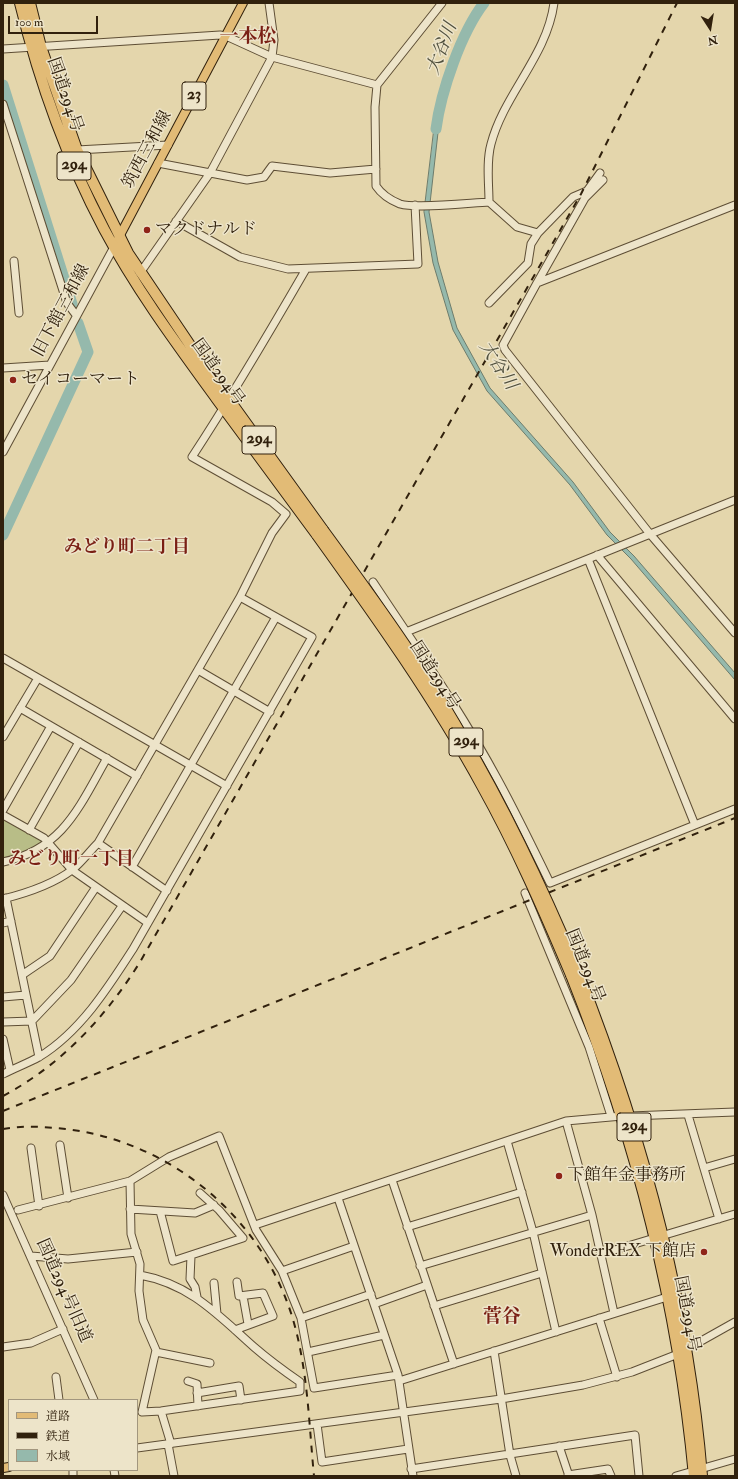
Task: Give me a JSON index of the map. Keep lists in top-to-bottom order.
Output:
{
  "streets": {
    "highway": ["国道294号", "294"],
    "main road": ["23", "筑西三和線"],
    "street": ["旧下館三和線", "国道294号旧道"]
  },
  "crossings": [
    ["国道294号", "筑西三和線"],
    ["国道294号", "旧下館三和線"],
    ["筑西三和線", "旧下館三和線"]
  ],
  "districts": [
    "一本松",
    "みどり町二丁目",
    "みどり町一丁目",
    "菅谷"
  ],
  "water": ["大谷川"],
  "places": [
    "マクドナルド",
    "セイコーマート",
    "下館年金事務所",
    "WonderREX 下館店"
  ],
  "legend": ["道路", "鉄道", "水域"],
  "scale_bar": "100 m",
  "north": "bottom"
}
